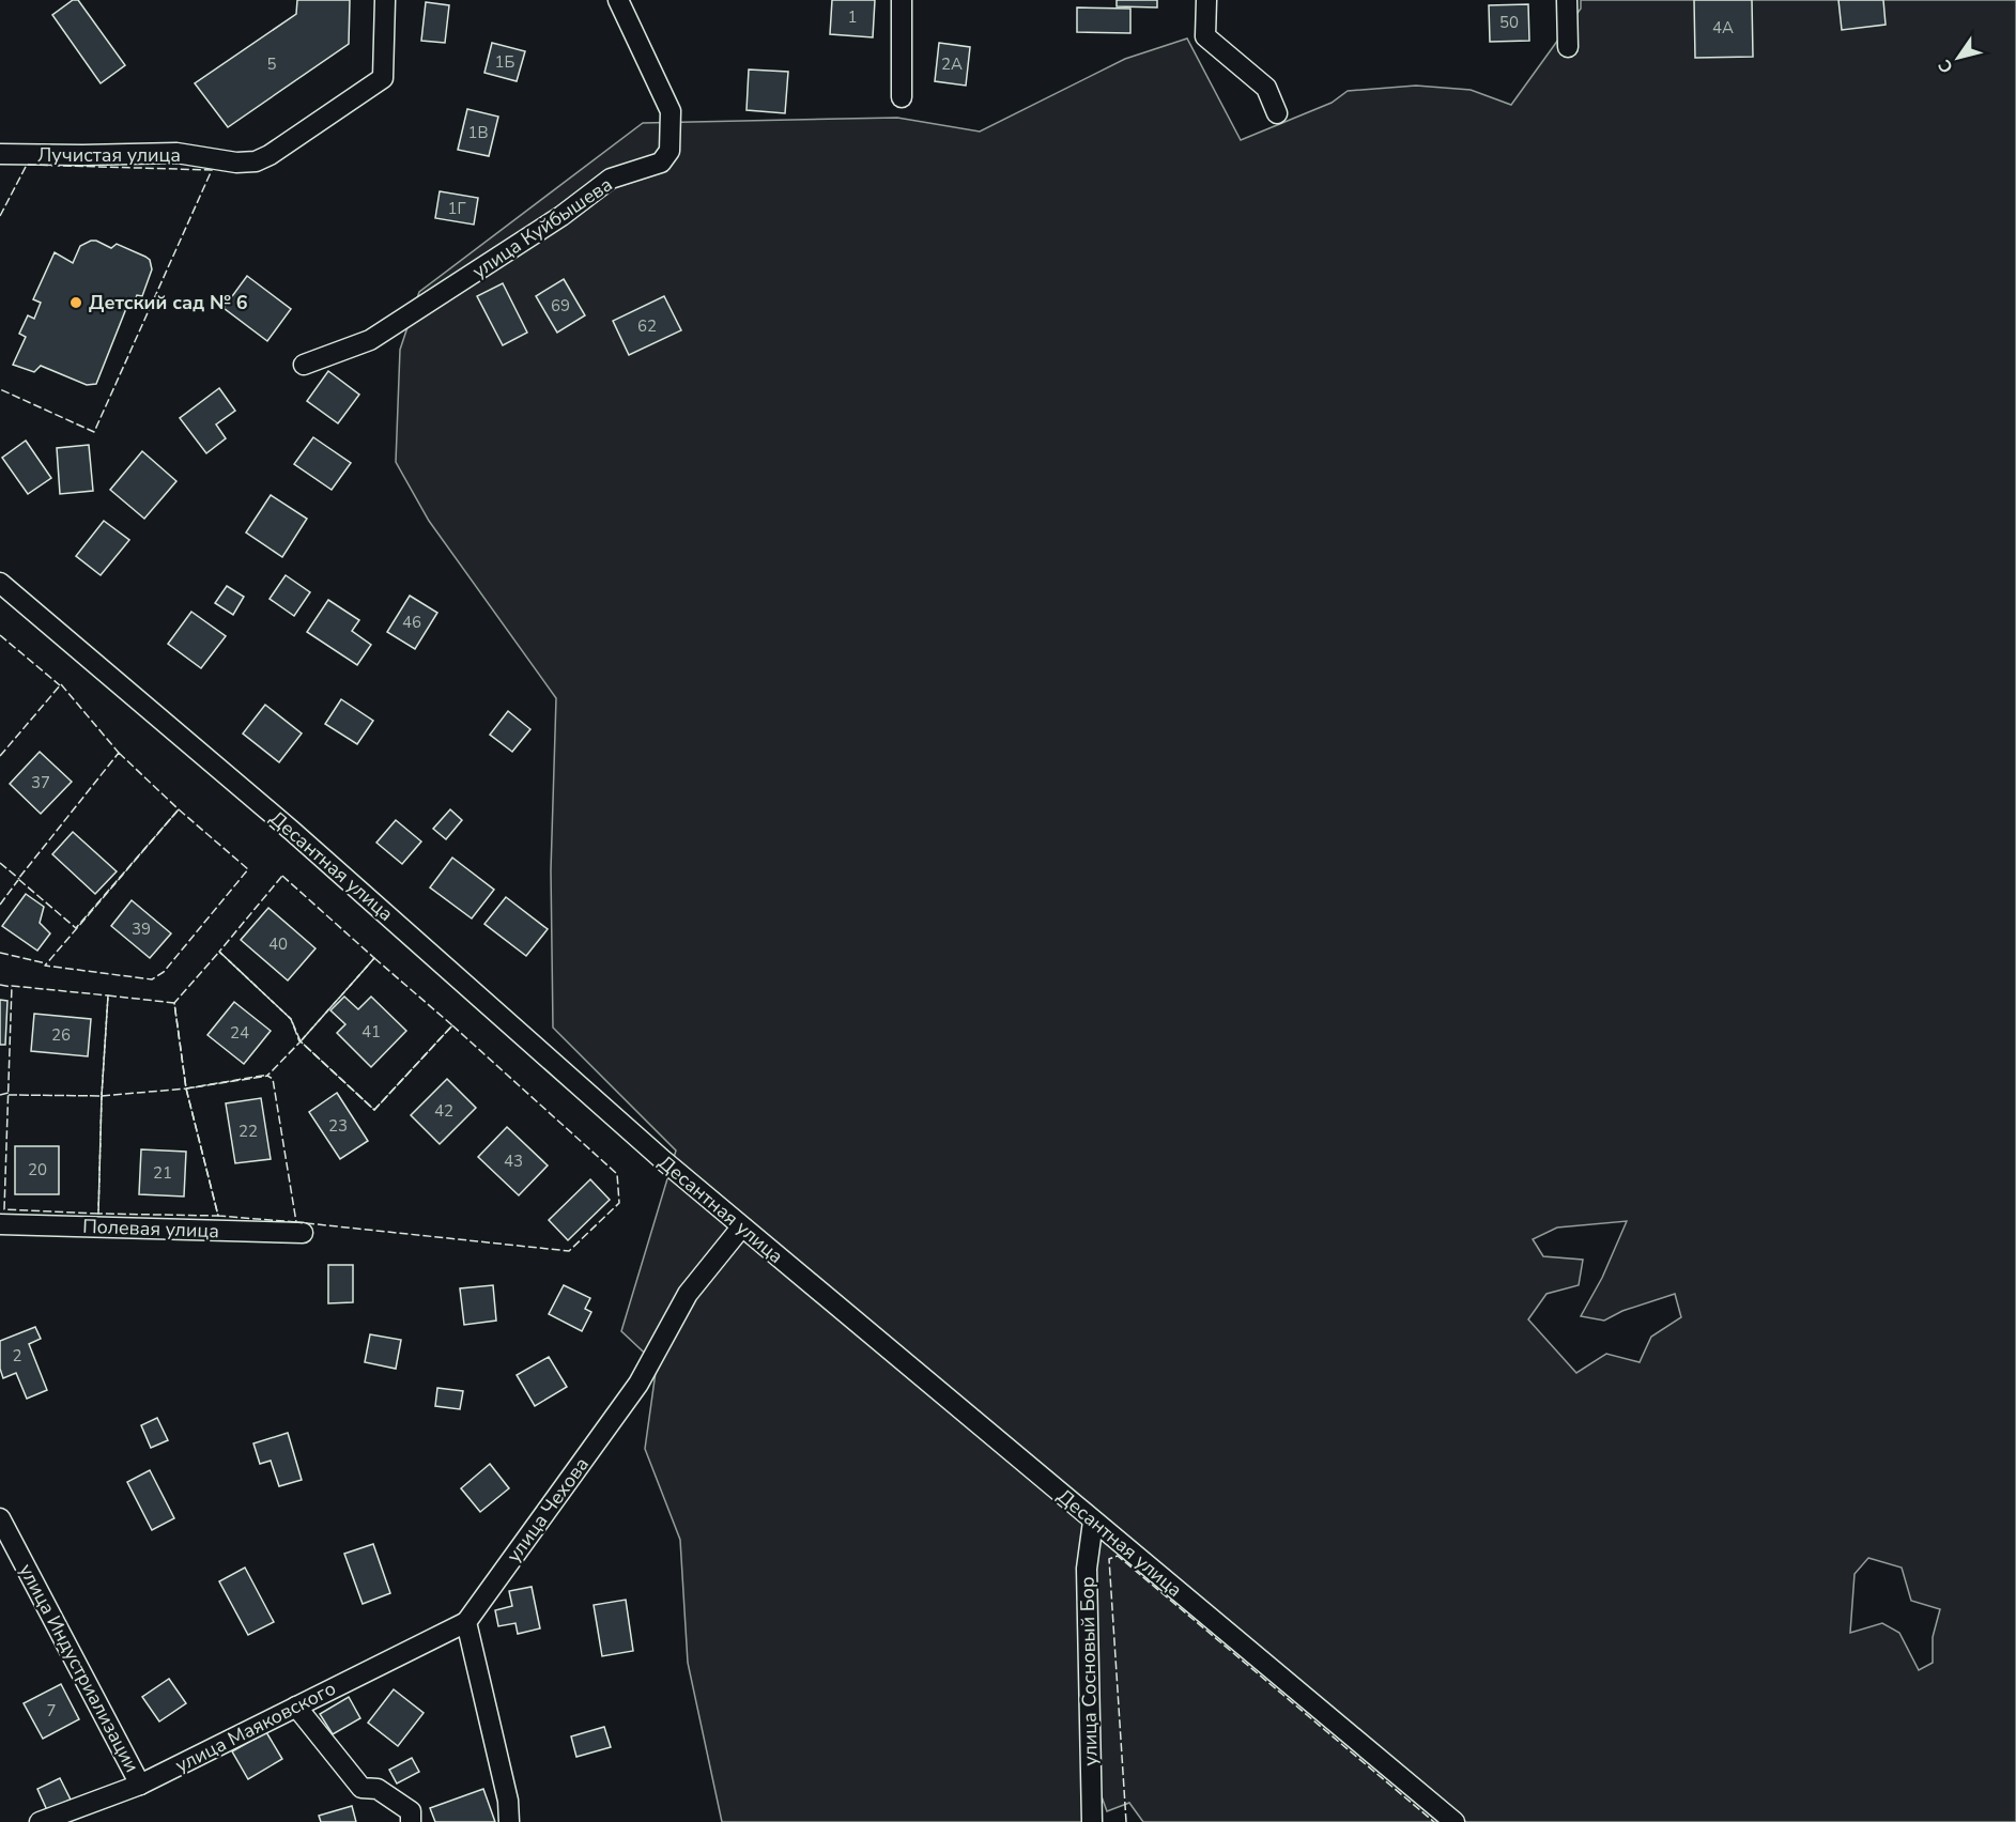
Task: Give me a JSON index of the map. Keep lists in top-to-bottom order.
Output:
{
  "streets": {
    "street": [
      "Лучистая улица",
      "улица Куйбышева",
      "Десантная улица",
      "Полевая улица",
      "улица Чехова",
      "улица Индустриализации",
      "улица Сосновый Бор",
      "улица Маяковского"
    ]
  },
  "crossings": [
    ["Десантная улица", "улица Чехова"],
    ["Десантная улица", "улица Сосновый Бор"],
    ["улица Чехова", "улица Маяковского"],
    ["улица Индустриализации", "улица Маяковского"]
  ],
  "places": ["Детский сад № 6"],
  "house_numbers": [
    "1",
    "50",
    "4А",
    "1Б",
    "5",
    "2А",
    "1В",
    "1Г",
    "69",
    "62",
    "46",
    "37",
    "39",
    "40",
    "41",
    "24",
    "26",
    "42",
    "23",
    "22",
    "43",
    "20",
    "21",
    "2",
    "7"
  ],
  "north": "bottom left"
}
